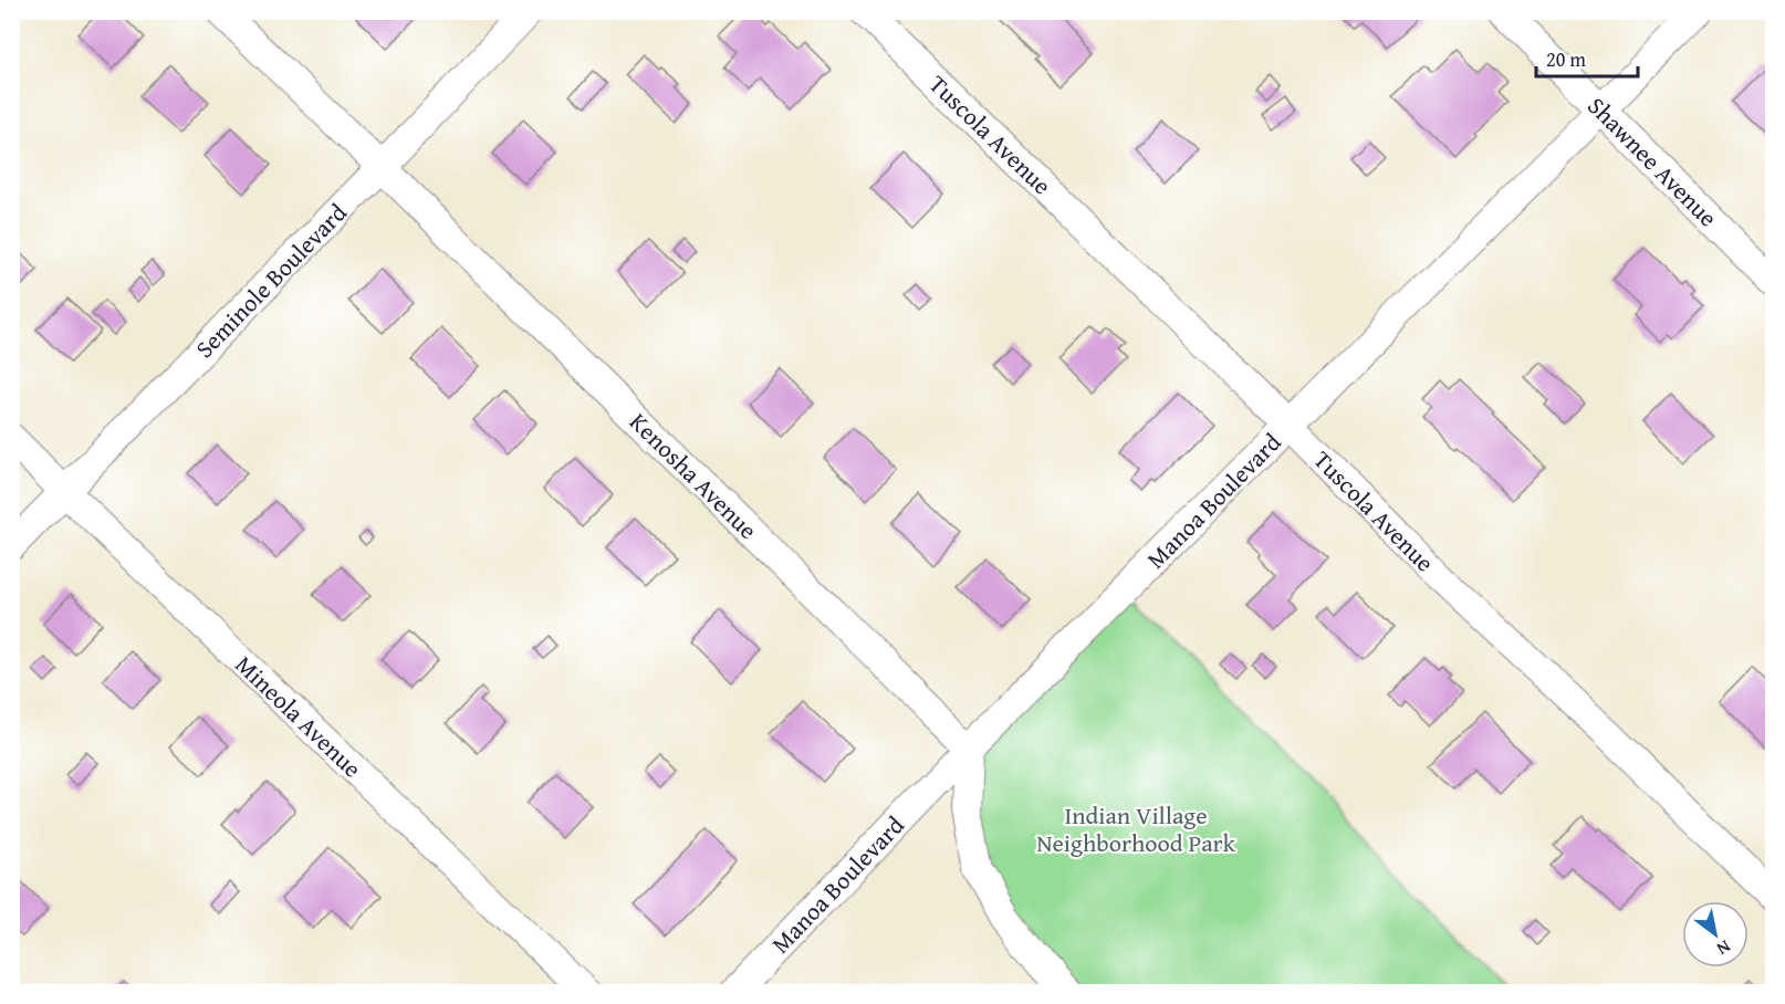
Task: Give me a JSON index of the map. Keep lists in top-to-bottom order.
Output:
{
  "streets": {
    "street": [
      "Tuscola Avenue",
      "Shawnee Avenue",
      "Seminole Boulevard",
      "Kenosha Avenue",
      "Manoa Boulevard",
      "Mineola Avenue"
    ]
  },
  "crossings": [
    ["Tuscola Avenue", "Manoa Boulevard"],
    ["Shawnee Avenue", "Manoa Boulevard"],
    ["Seminole Boulevard", "Kenosha Avenue"],
    ["Seminole Boulevard", "Mineola Avenue"],
    ["Kenosha Avenue", "Manoa Boulevard"]
  ],
  "parks": ["Indian Village Neighborhood Park"],
  "scale_bar": "20 m",
  "north": "bottom right"
}
